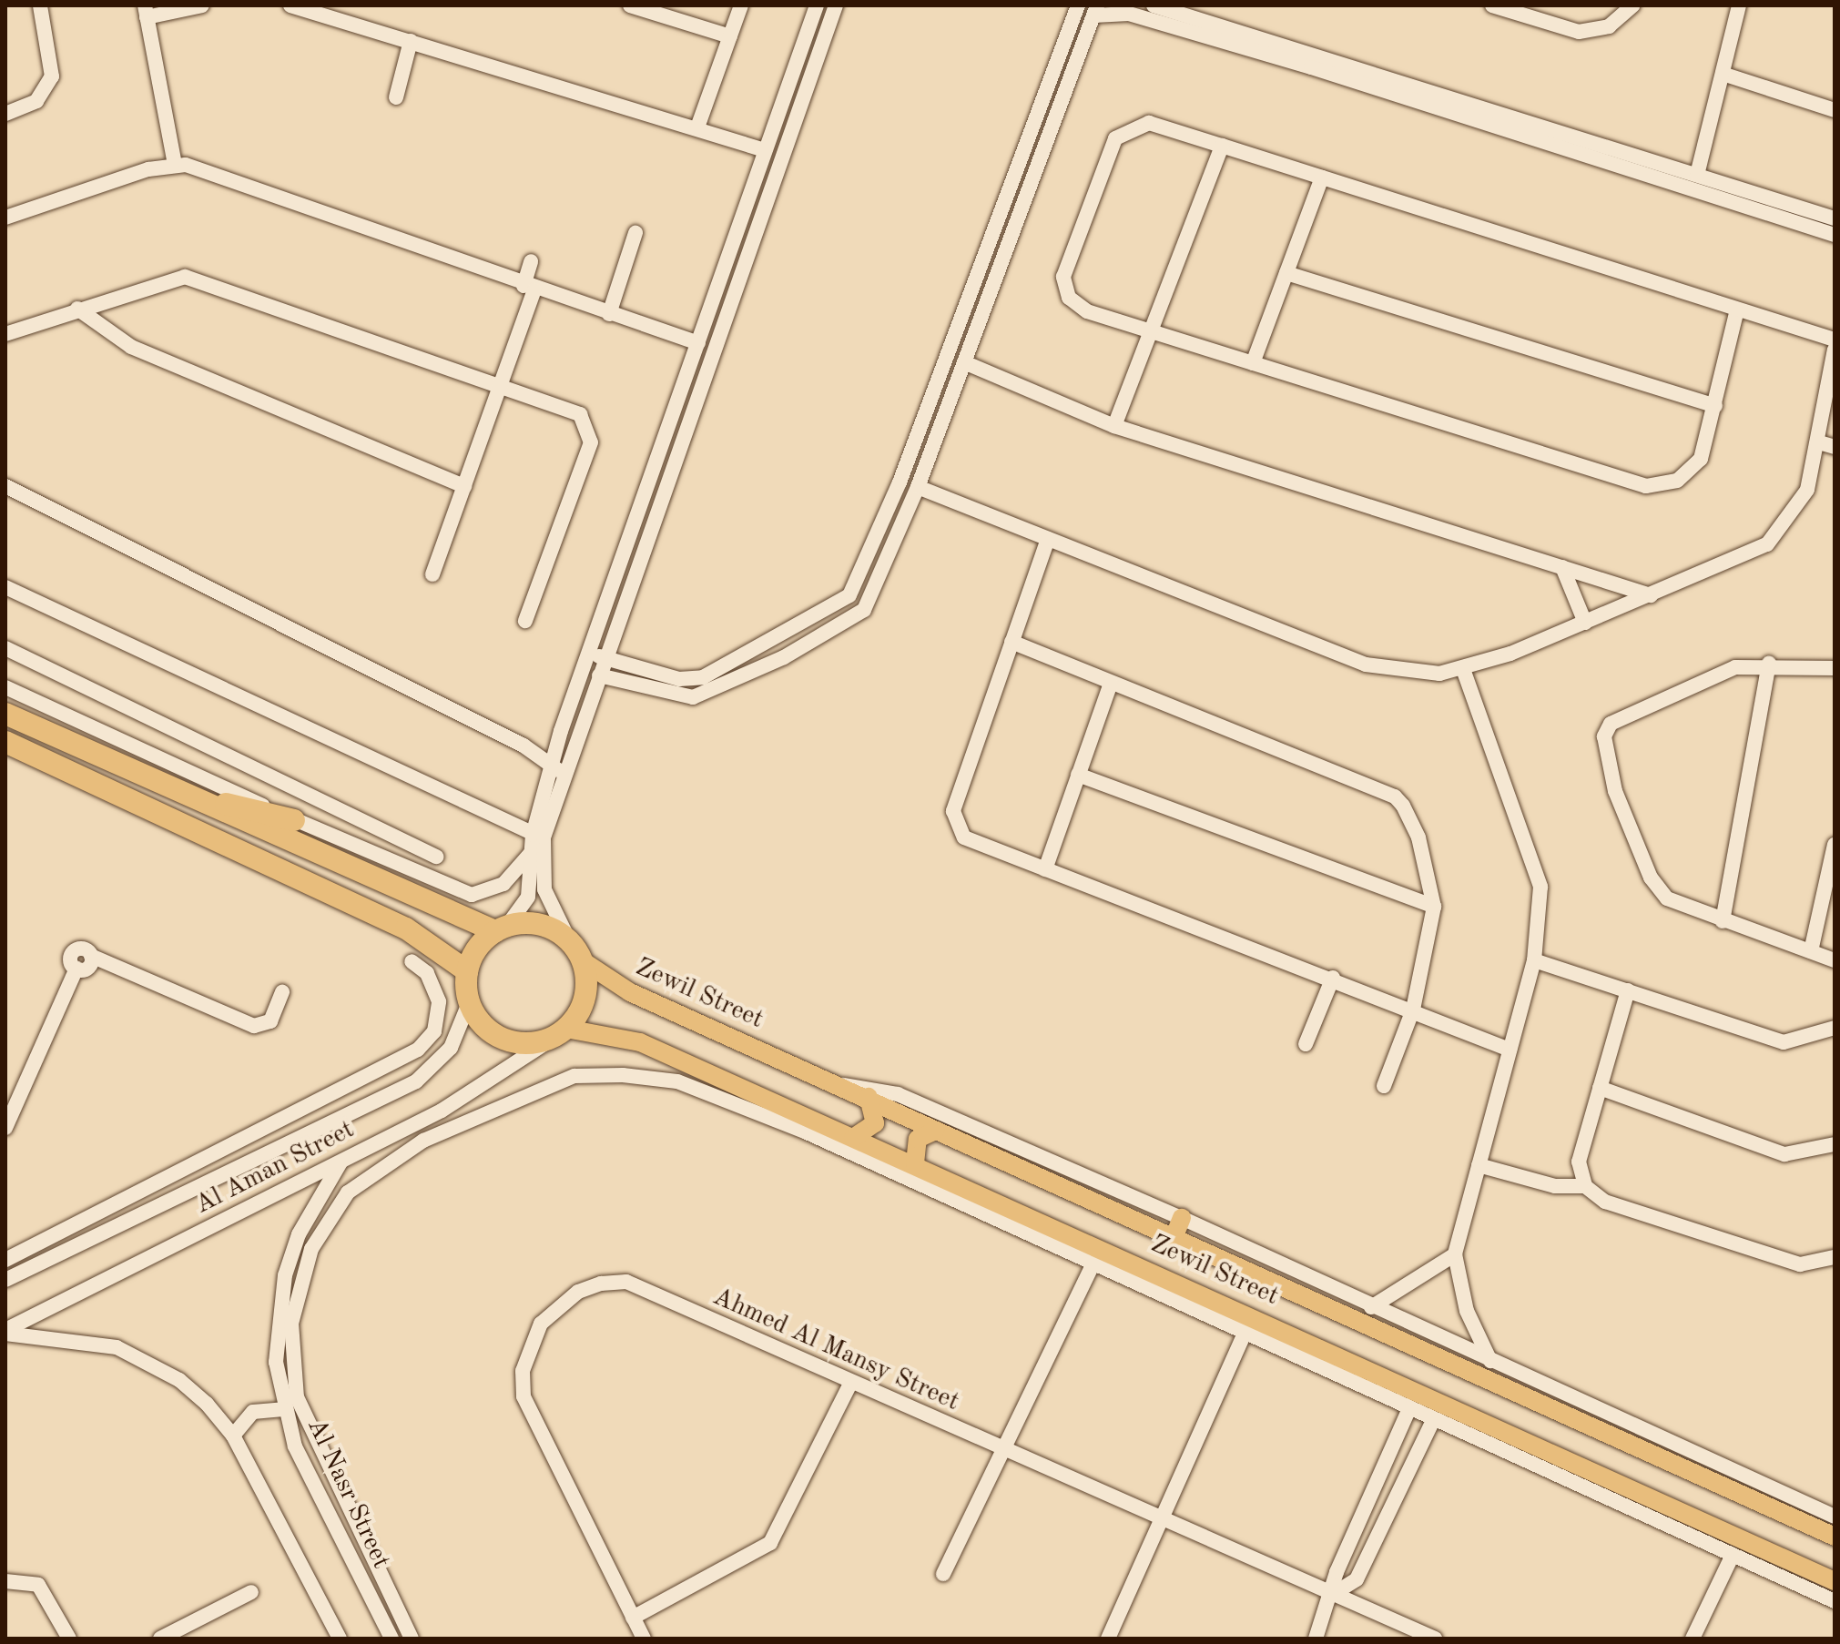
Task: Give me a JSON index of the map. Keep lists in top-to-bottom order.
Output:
{
  "streets": {
    "main road": ["Zewil Street"],
    "street": ["Al Aman Street", "Ahmed Al Mansy Street", "Al Nasr Street"]
  },
  "crossings": [
    ["Zewil Street", "Al Aman Street"],
    ["Al Aman Street", "Al Nasr Street"]
  ]
}
